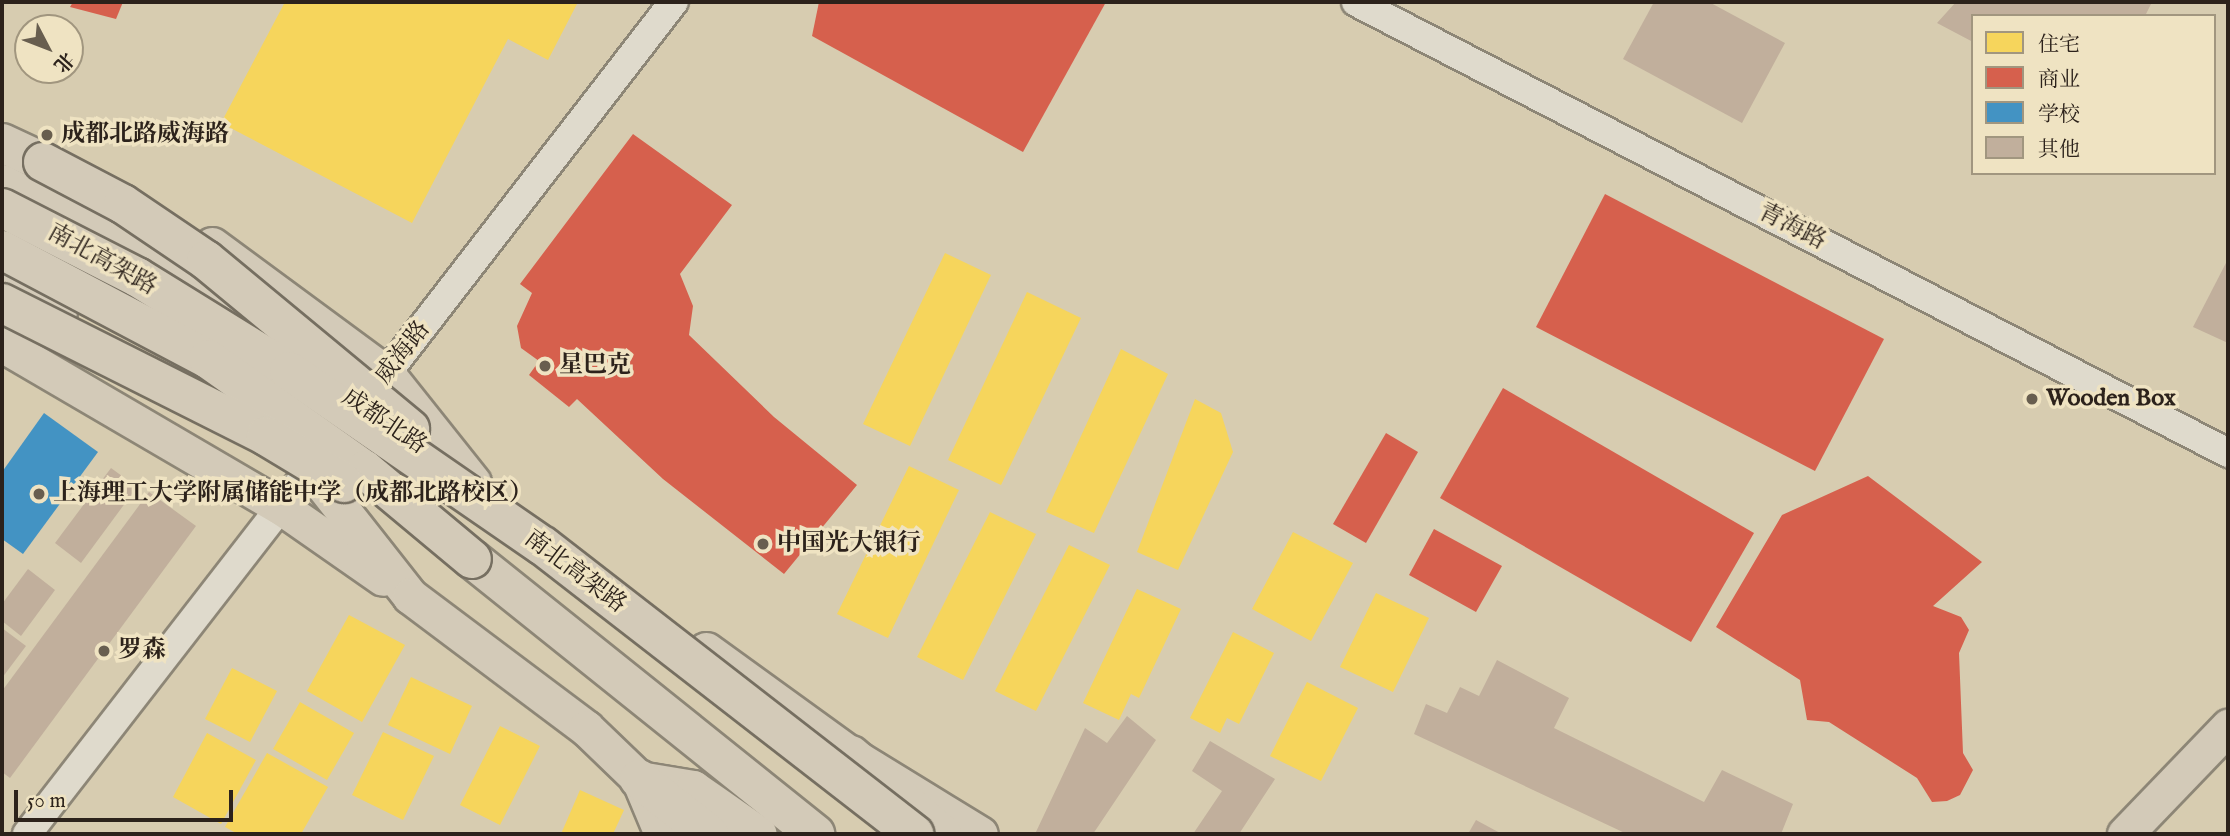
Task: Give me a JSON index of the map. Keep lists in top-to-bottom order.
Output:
{
  "streets": {
    "highway": ["南北高架路"],
    "main road": ["成都北路"],
    "street": ["青海路", "威海路"]
  },
  "crossings": [
    ["威海路", "成都北路"]
  ],
  "places": [
    "成都北路威海路",
    "星巴克",
    "Wooden Box",
    "上海理工大学附属储能中学（成都北路校区）",
    "中国光大银行",
    "罗森"
  ],
  "legend": [
    "住宅",
    "商业",
    "学校",
    "其他"
  ],
  "scale_bar": "50 m",
  "north": "bottom right"
}
